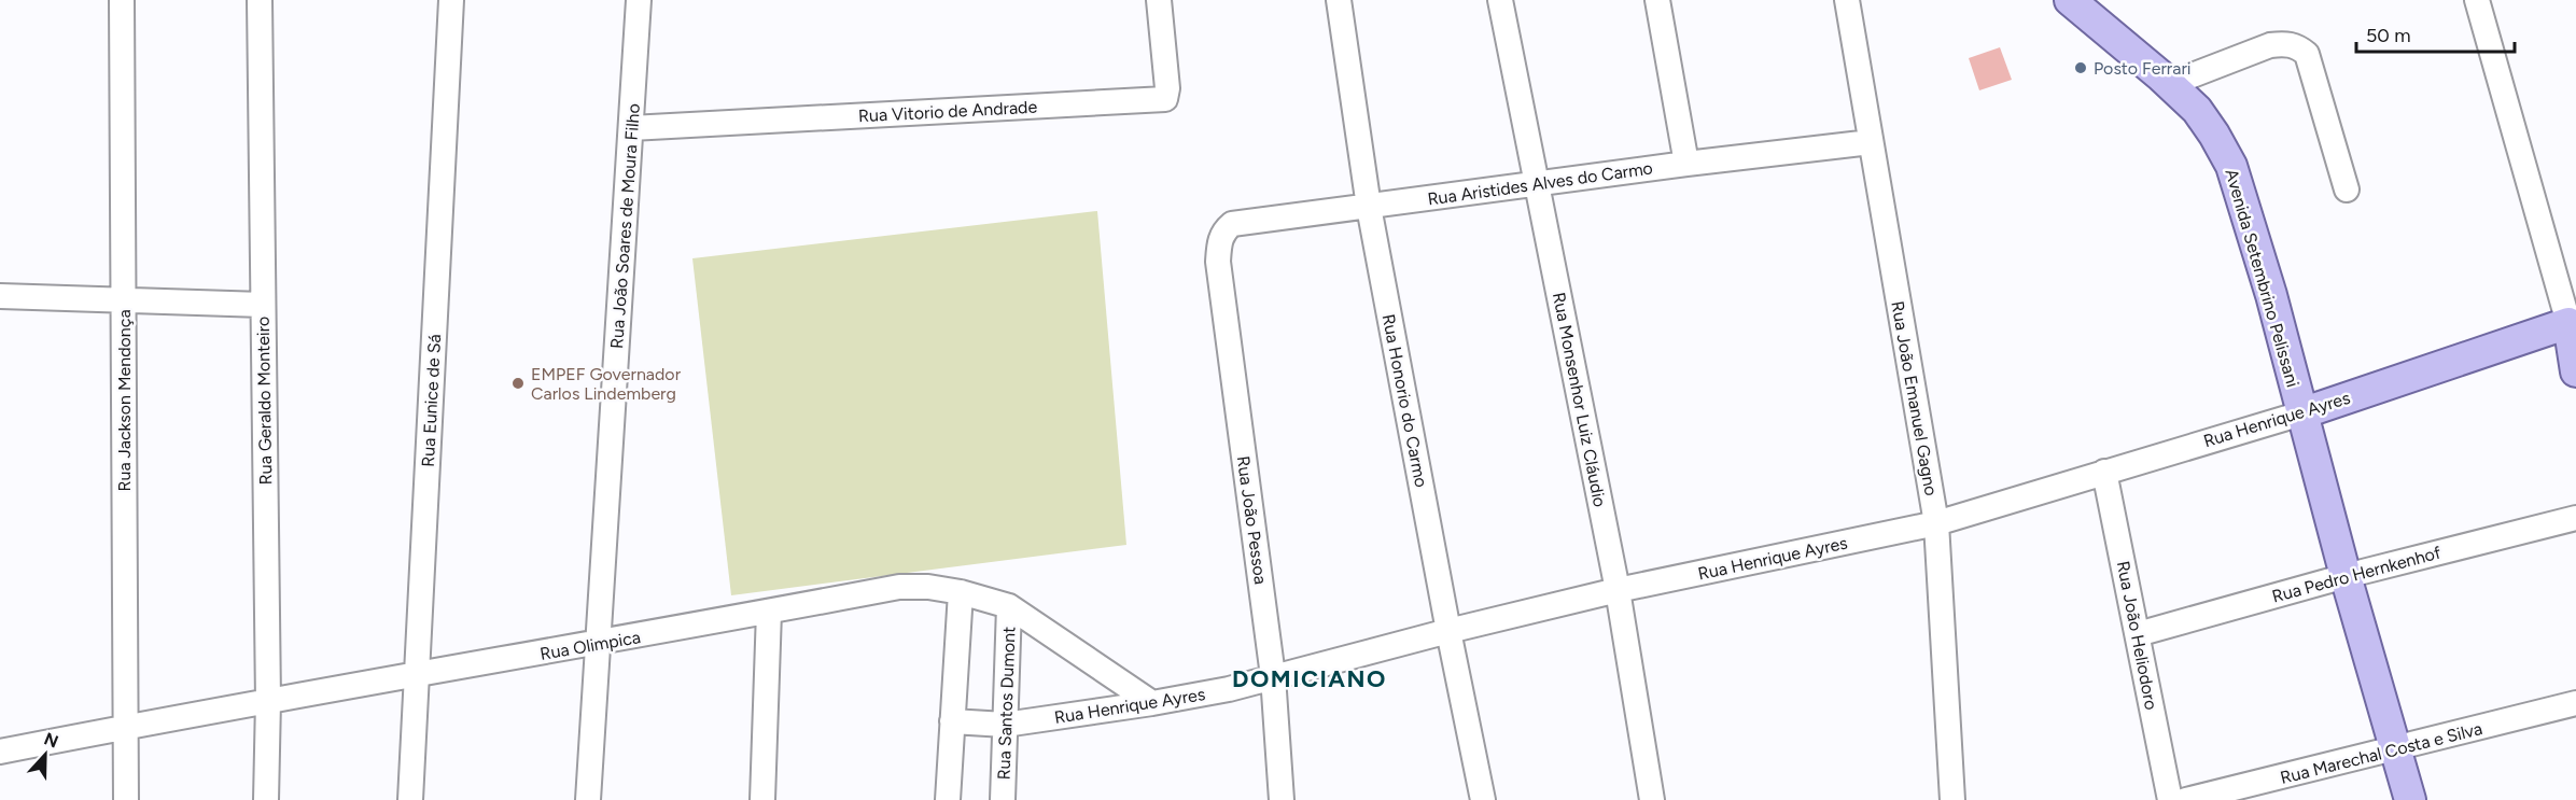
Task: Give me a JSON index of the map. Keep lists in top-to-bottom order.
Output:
{
  "streets": {
    "main road": ["Avenida Setembrino Pelissani", "Rua Henrique Ayres"],
    "street": [
      "Rua Vitorio de Andrade",
      "Rua Aristides Alves do Carmo",
      "Rua João Soares de Moura Filho",
      "Rua João Emanuel Gagno",
      "Rua Monsenhor Luiz Cláudio",
      "Rua Jackson Mendonça",
      "Rua Geraldo Monteiro",
      "Rua Eunice de Sá",
      "Rua Honorio do Carmo",
      "Rua João Pessoa",
      "Rua Pedro Hernkenhof",
      "Rua João Heliodoro",
      "Rua Olimpica",
      "Rua Santos Dumont",
      "Rua Marechal Costa e Silva"
    ]
  },
  "crossings": [
    ["Rua Vitorio de Andrade", "Rua João Soares de Moura Filho"],
    ["Rua Aristides Alves do Carmo", "Rua João Emanuel Gagno"],
    ["Rua Aristides Alves do Carmo", "Rua Monsenhor Luiz Cláudio"],
    ["Rua Aristides Alves do Carmo", "Rua Honorio do Carmo"],
    ["Rua Aristides Alves do Carmo", "Rua João Pessoa"],
    ["Rua João Soares de Moura Filho", "Rua Olimpica"],
    ["Avenida Setembrino Pelissani", "Rua Henrique Ayres"],
    ["Avenida Setembrino Pelissani", "Rua Pedro Hernkenhof"],
    ["Avenida Setembrino Pelissani", "Rua Marechal Costa e Silva"],
    ["Rua João Emanuel Gagno", "Rua Henrique Ayres"],
    ["Rua Monsenhor Luiz Cláudio", "Rua Henrique Ayres"],
    ["Rua Jackson Mendonça", "Rua Olimpica"],
    ["Rua Geraldo Monteiro", "Rua Olimpica"],
    ["Rua Eunice de Sá", "Rua Olimpica"],
    ["Rua Honorio do Carmo", "Rua Henrique Ayres"],
    ["Rua Henrique Ayres", "Rua João Pessoa"],
    ["Rua Henrique Ayres", "Rua João Heliodoro"],
    ["Rua Henrique Ayres", "Rua Olimpica"],
    ["Rua Henrique Ayres", "Rua Santos Dumont"],
    ["Rua Pedro Hernkenhof", "Rua João Heliodoro"],
    ["Rua Olimpica", "Rua Santos Dumont"]
  ],
  "districts": ["DOMICIANO"],
  "places": ["Posto Ferrari", "EMPEF Governador Carlos Lindemberg"],
  "scale_bar": "50 m",
  "north": "top"
}
